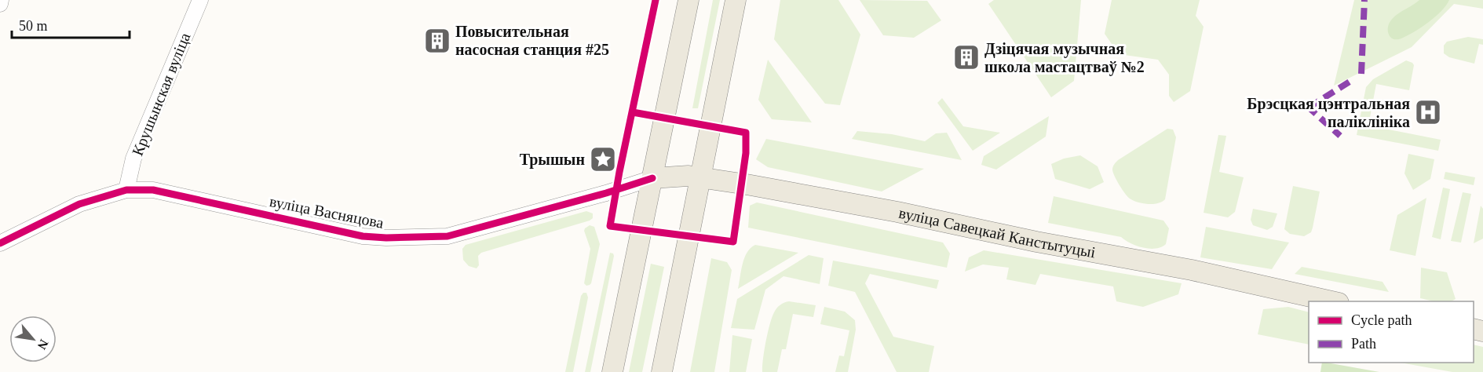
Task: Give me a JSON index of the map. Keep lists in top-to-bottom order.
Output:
{
  "streets": {
    "main road": ["вуліца Савецкай Канстытуцыі"],
    "street": ["Крушынская вуліца", "вуліца Васняцова"]
  },
  "crossings": [
    ["Крушынская вуліца", "вуліца Васняцова"],
    ["вуліца Васняцова", "вуліца Савецкай Канстытуцыі"]
  ],
  "places": {
    "building": ["Повысительная насосная станция #25", "Дзіцячая музычная школа мастацтваў №2"],
    "hospital": ["Брэсцкая цэнтральная паліклініка"],
    "place": ["Трышын"]
  },
  "legend": ["Cycle path", "Path"],
  "scale_bar": "50 m",
  "north": "bottom right"
}
